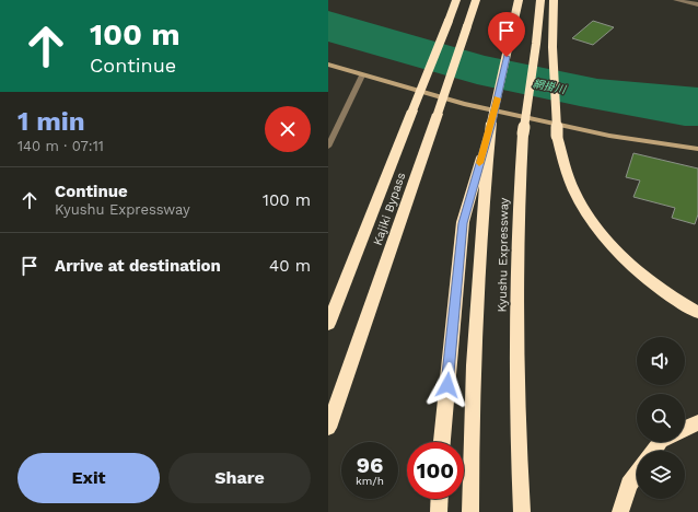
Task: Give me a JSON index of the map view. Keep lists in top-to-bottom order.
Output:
{
  "streets": {
    "highway": ["Kajiki Bypass", "Kyushu Expressway"]
  },
  "water": ["網掛川"],
  "page": {
    "turn": ["100 m", "Continue"],
    "heading": ["1 min", "140 m · 07:11"],
    "list": [
      {
        "name": "Continue",
        "note": "Kyushu Expressway",
        "value": "100 m"
      },
      {
        "name": "Arrive at destination",
        "value": "40 m"
      }
    ],
    "speed": "96 km/h",
    "limit": "100",
    "buttons": ["Exit", "Share"]
  }
}
